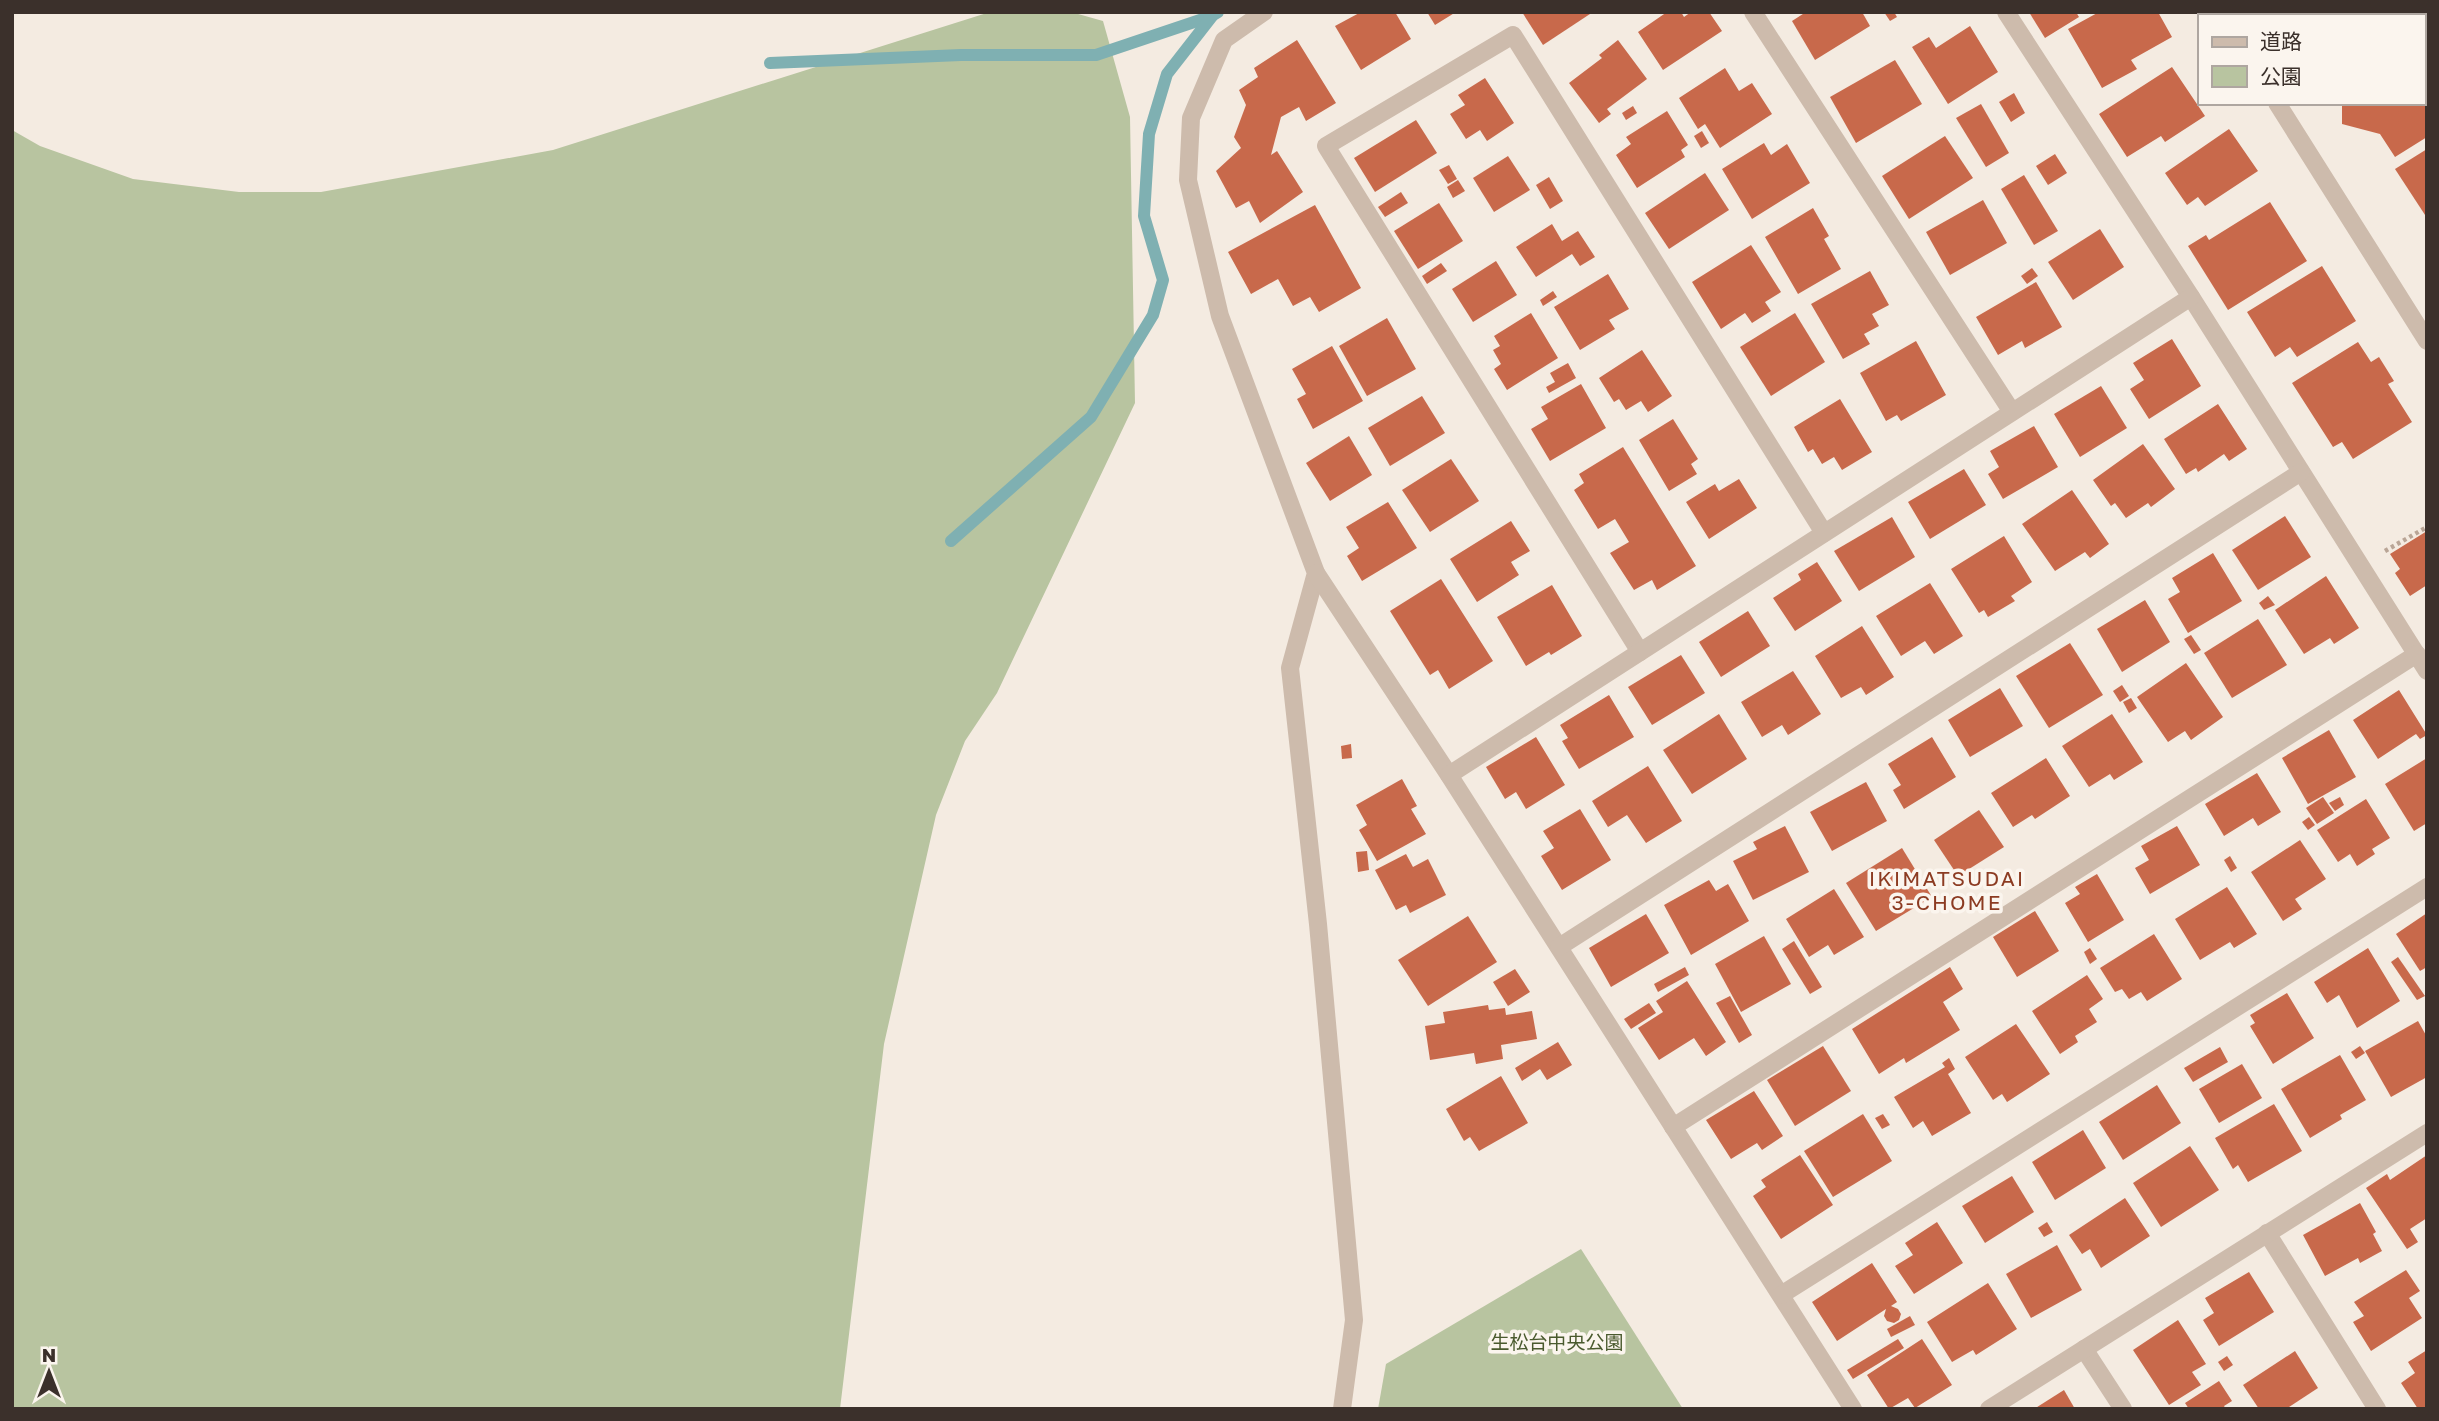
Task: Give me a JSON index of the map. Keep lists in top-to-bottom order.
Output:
{
  "districts": ["IKIMATSUDAI 3-CHOME"],
  "parks": ["生松台中央公園"],
  "legend": ["道路", "公園"],
  "north": "top"
}
